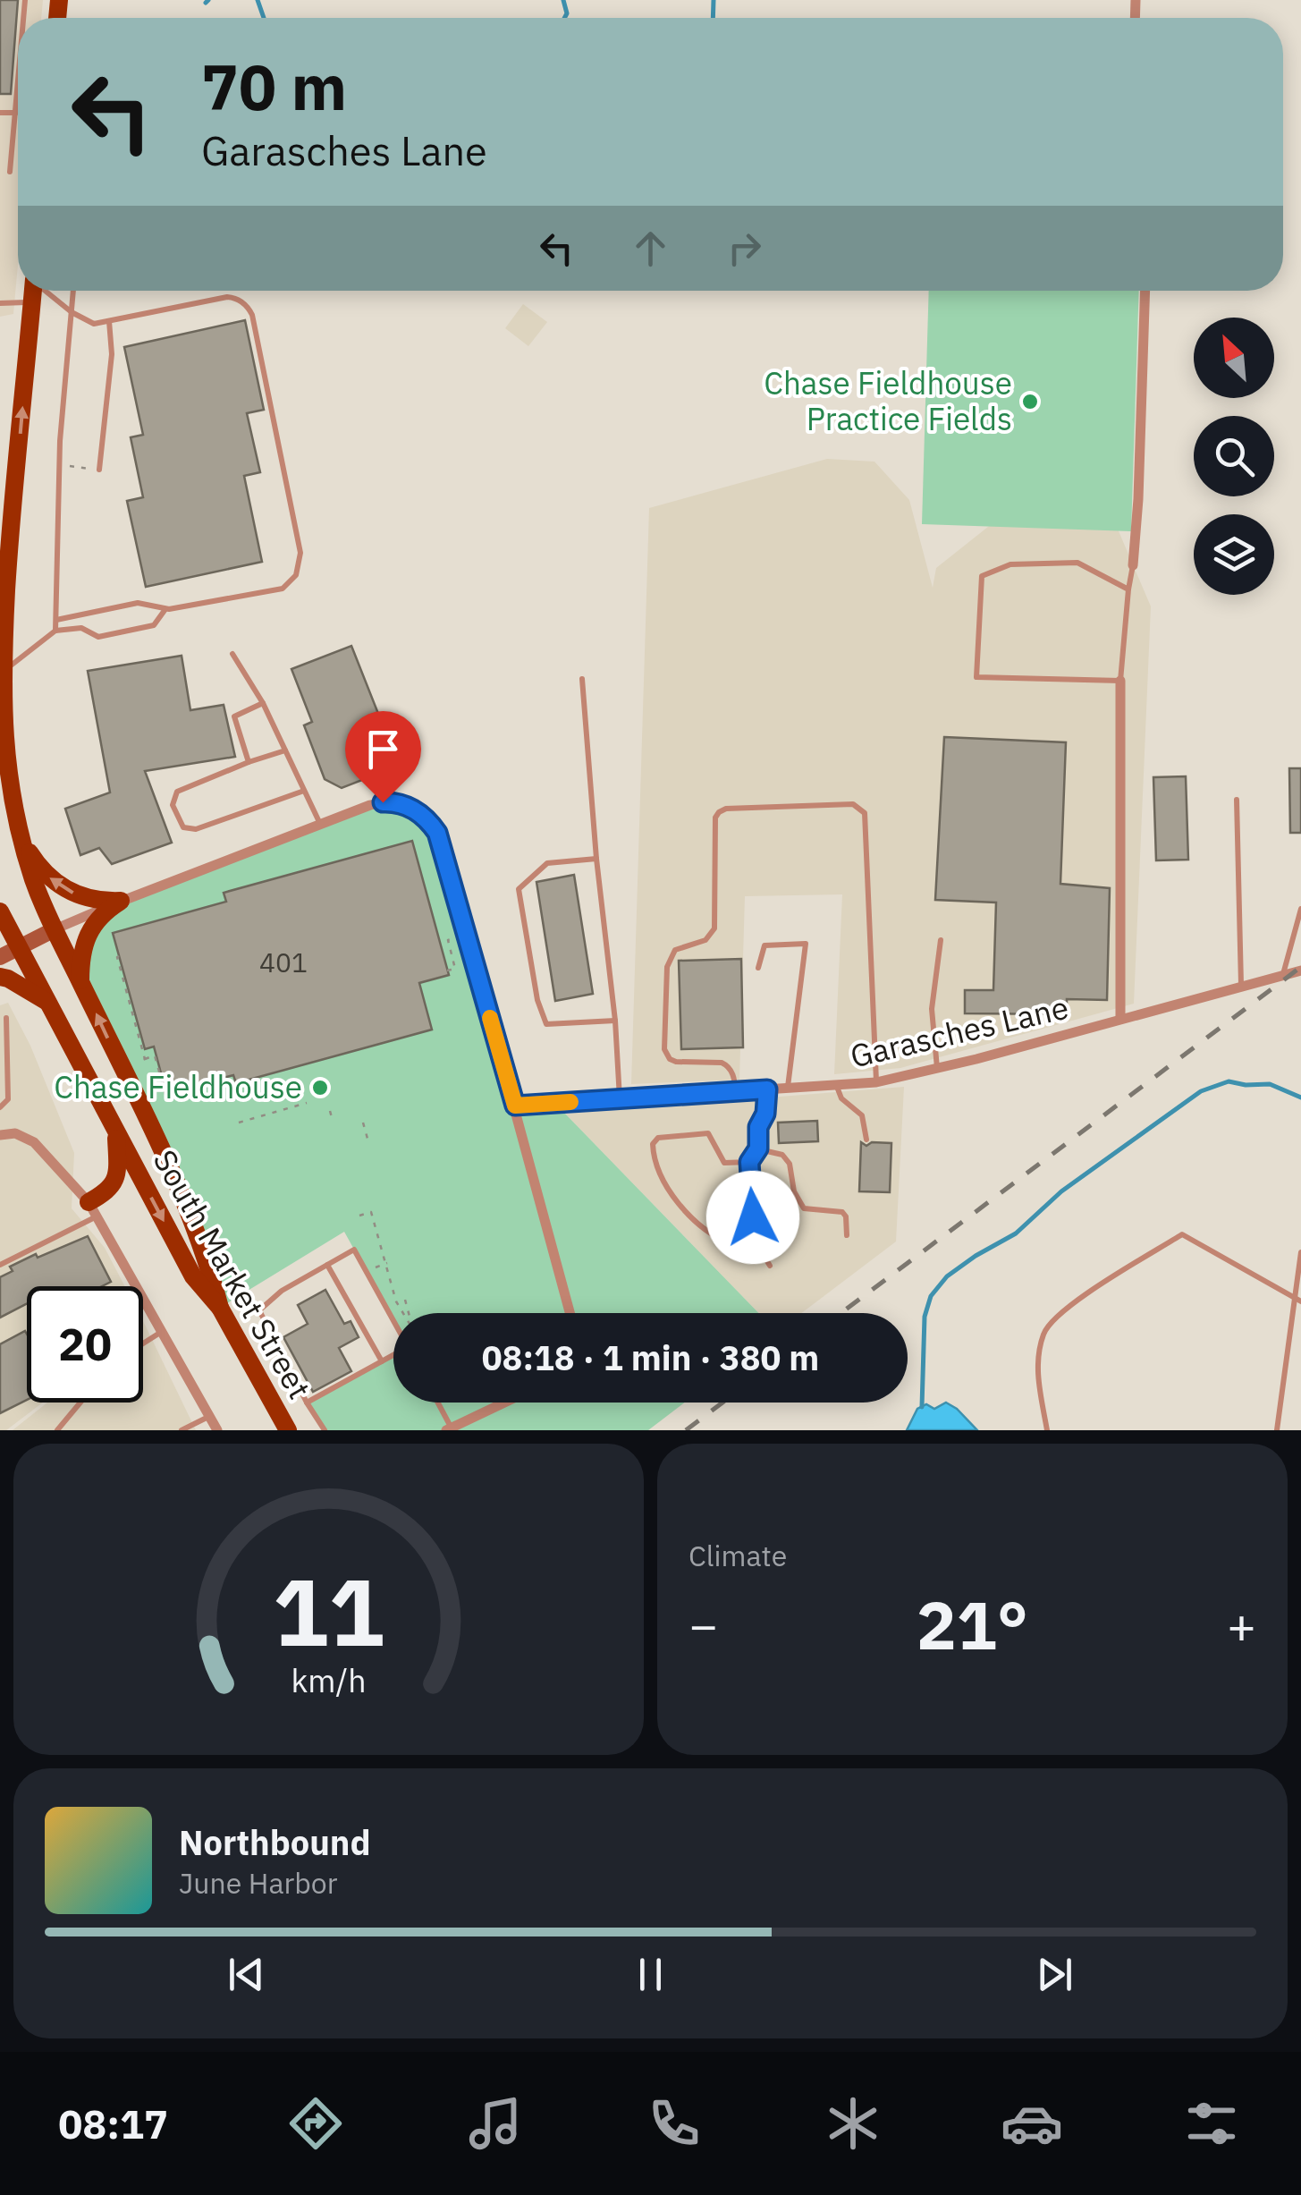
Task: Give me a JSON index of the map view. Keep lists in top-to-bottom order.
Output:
{
  "streets": {
    "main road": ["South Market Street"],
    "street": ["Garasches Lane"]
  },
  "places": ["Chase Fieldhouse Practice Fields", "Chase Fieldhouse"],
  "house_numbers": ["401"],
  "north": "top left",
  "page": {
    "turn": ["70 m", "Garasches Lane"],
    "limit": "20",
    "trip": "08:18 · 1 min · 380 m",
    "tile": "Climate",
    "heat": ["−", "21°", "+"],
    "song": ["Northbound", "June Harbor"],
    "tabs": "08:17",
    "gauge": ["11", "km/h"]
  }
}
